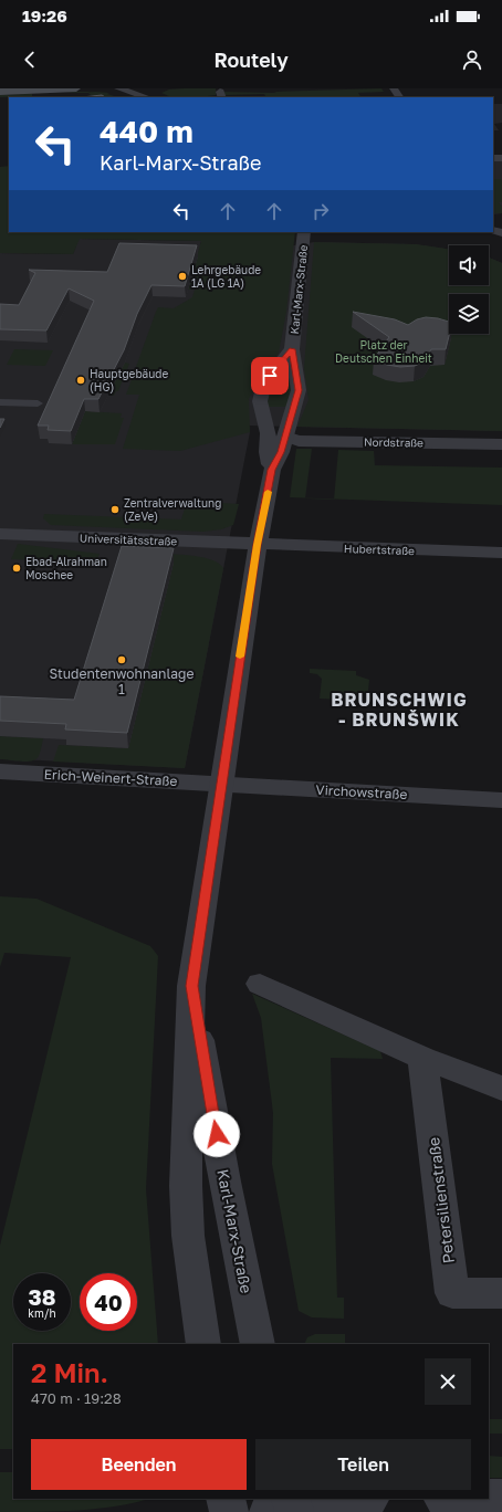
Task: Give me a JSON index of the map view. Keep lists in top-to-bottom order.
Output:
{
  "streets": {
    "street": [
      "Karl-Marx-Straße",
      "Nordstraße",
      "Universitätsstraße",
      "Hubertstraße",
      "Erich-Weinert-Straße",
      "Virchowstraße",
      "Petersilienstraße"
    ]
  },
  "crossings": [
    ["Karl-Marx-Straße", "Nordstraße"],
    ["Karl-Marx-Straße", "Universitätsstraße"],
    ["Karl-Marx-Straße", "Hubertstraße"],
    ["Karl-Marx-Straße", "Erich-Weinert-Straße"],
    ["Karl-Marx-Straße", "Virchowstraße"],
    ["Universitätsstraße", "Hubertstraße"],
    ["Erich-Weinert-Straße", "Virchowstraße"]
  ],
  "districts": ["BRUNSCHWIG - BRUNŠWIK"],
  "parks": ["Platz der Deutschen Einheit"],
  "places": [
    "Lehrgebäude 1A (LG 1A)",
    "Hauptgebäude (HG)",
    "Zentralverwaltung (ZeVe)",
    "Ebad-Alrahman Moschee",
    "Studentenwohnanlage 1"
  ],
  "page": {
    "status": "19:26",
    "header": "Routely",
    "turn": ["440 m", "Karl-Marx-Straße"],
    "speed": "38 km/h",
    "limit": "40",
    "heading": ["2 Min.", "470 m · 19:28"],
    "buttons": ["Beenden", "Teilen"]
  }
}
